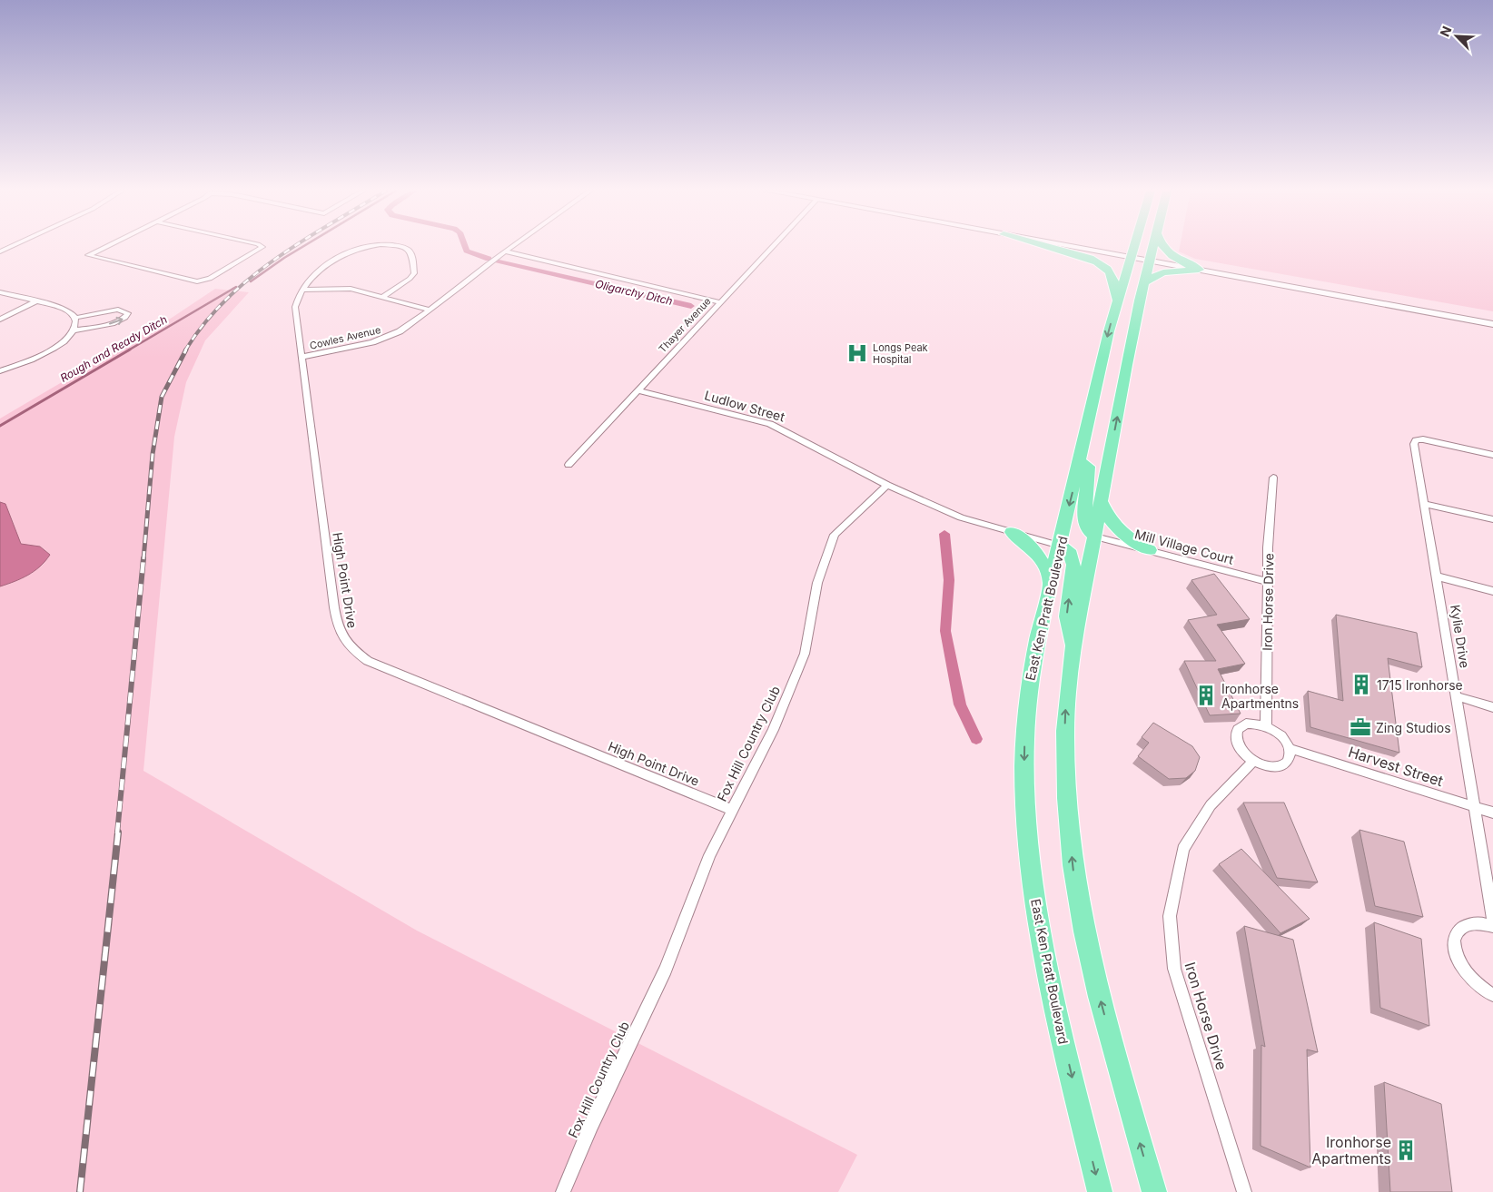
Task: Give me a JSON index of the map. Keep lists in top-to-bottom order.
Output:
{
  "streets": {
    "highway": ["East Ken Pratt Boulevard"],
    "street": [
      "Thayer Avenue",
      "Cowles Avenue",
      "Ludlow Street",
      "Mill Village Court",
      "High Point Drive",
      "Iron Horse Drive",
      "Kylie Drive",
      "Fox Hill Country Club",
      "Harvest Street"
    ]
  },
  "crossings": [
    ["Thayer Avenue", "Ludlow Street"],
    ["Cowles Avenue", "High Point Drive"],
    ["Ludlow Street", "Fox Hill Country Club"],
    ["Mill Village Court", "Iron Horse Drive"],
    ["High Point Drive", "Fox Hill Country Club"],
    ["Iron Horse Drive", "Harvest Street"],
    ["Kylie Drive", "Harvest Street"]
  ],
  "water": ["Oligarchy Ditch", "Rough and Ready Ditch"],
  "places": {
    "hospital": ["Longs Peak Hospital"],
    "building": ["1715 Ironhorse", "Ironhorse Apartmentns", "Ironhorse Apartments"],
    "office": ["Zing Studios"]
  },
  "north": "top left"
}
